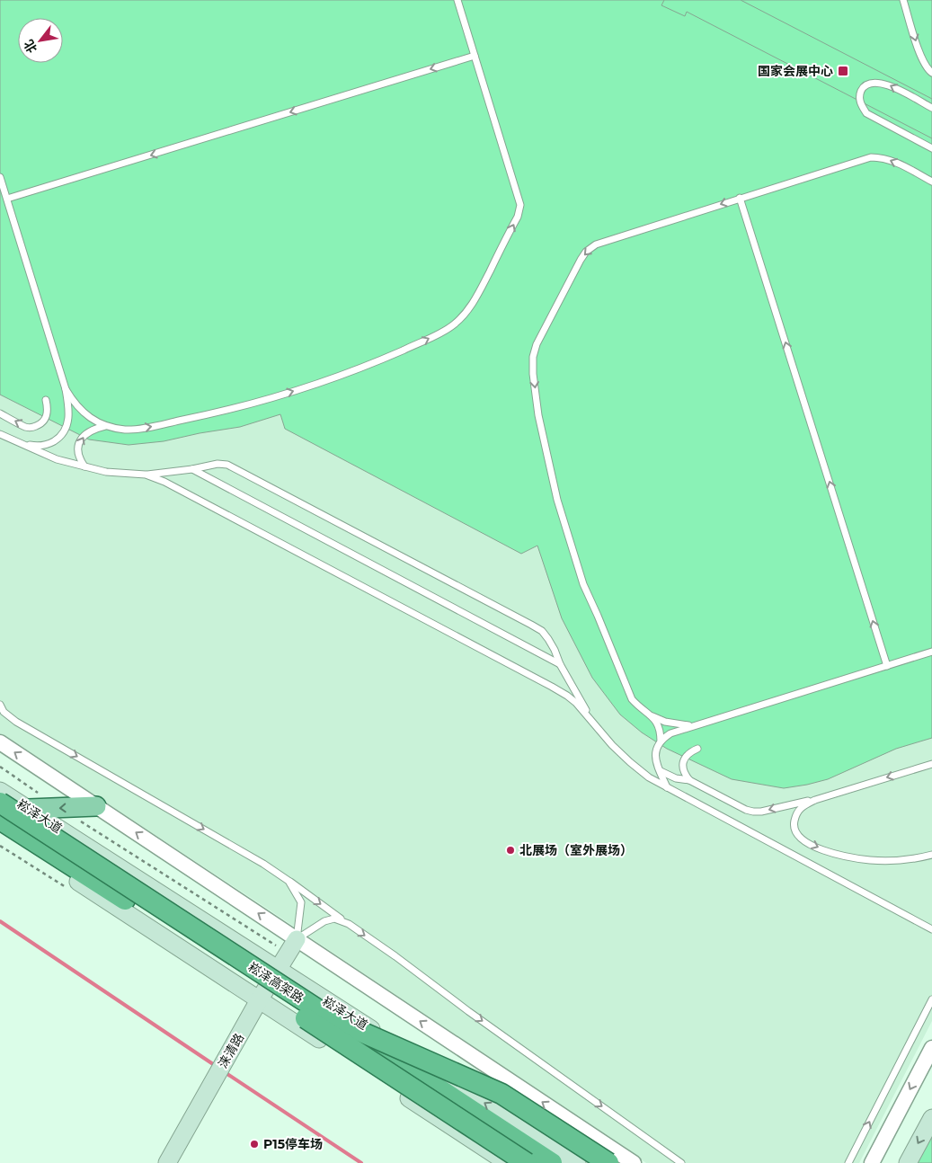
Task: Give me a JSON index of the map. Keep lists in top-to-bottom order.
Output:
{
  "streets": {
    "highway": ["崧泽高架路"],
    "main road": ["崧泽大道", "涞清路"]
  },
  "crossings": [
    ["崧泽大道", "涞清路"]
  ],
  "places": {
    "transit": ["国家会展中心"],
    "other": ["北展场（室外展场）", "P15停车场"]
  },
  "north": "bottom left"
}
